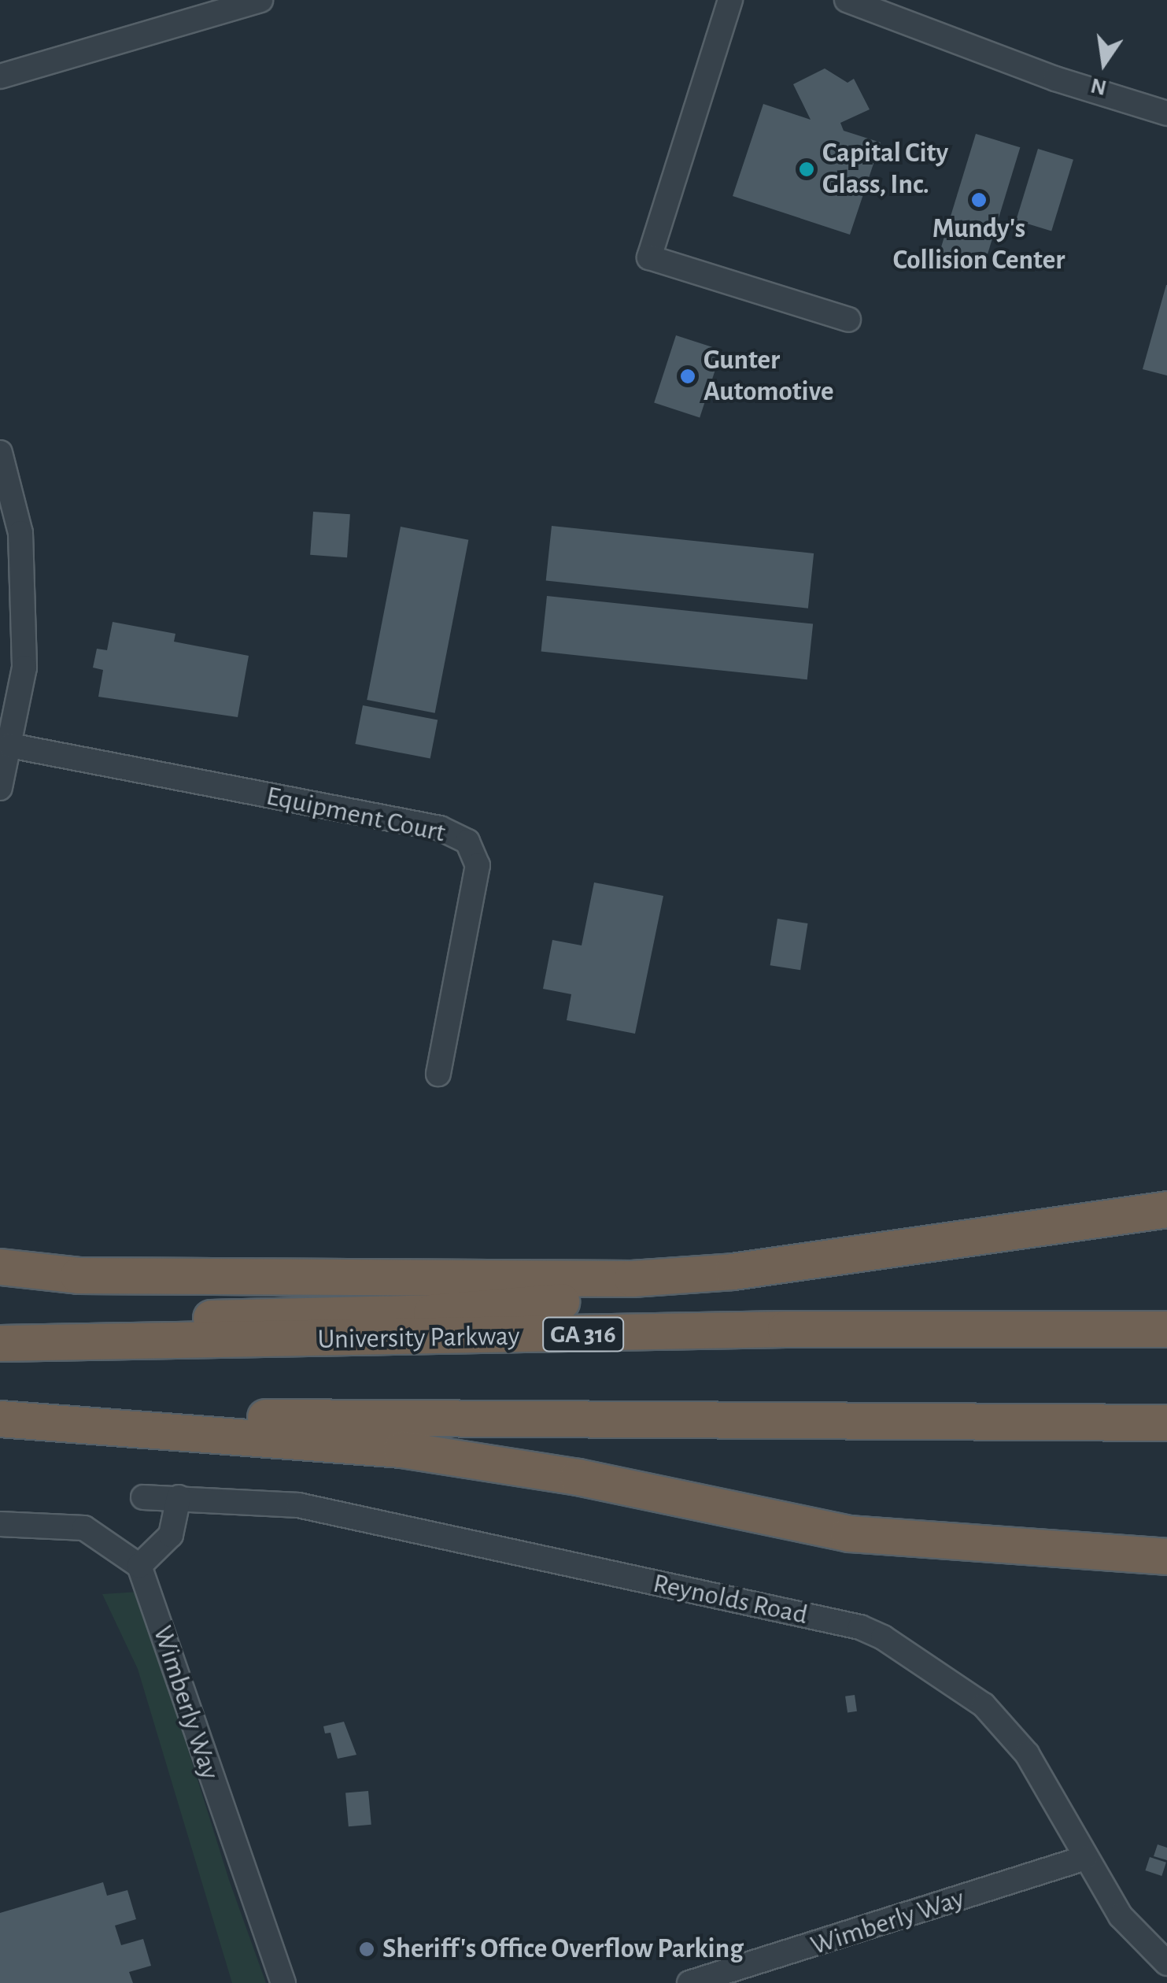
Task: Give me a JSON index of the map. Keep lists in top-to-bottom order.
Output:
{
  "streets": {
    "highway": ["GA 316", "University Parkway"],
    "street": ["Equipment Court", "Reynolds Road", "Wimberly Way"]
  },
  "crossings": [
    ["Reynolds Road", "Wimberly Way"]
  ],
  "places": [
    "Capital City Glass, Inc.",
    "Mundy's Collision Center",
    "Gunter Automotive",
    "Sheriff's Office Overflow Parking"
  ],
  "north": "bottom"
}
